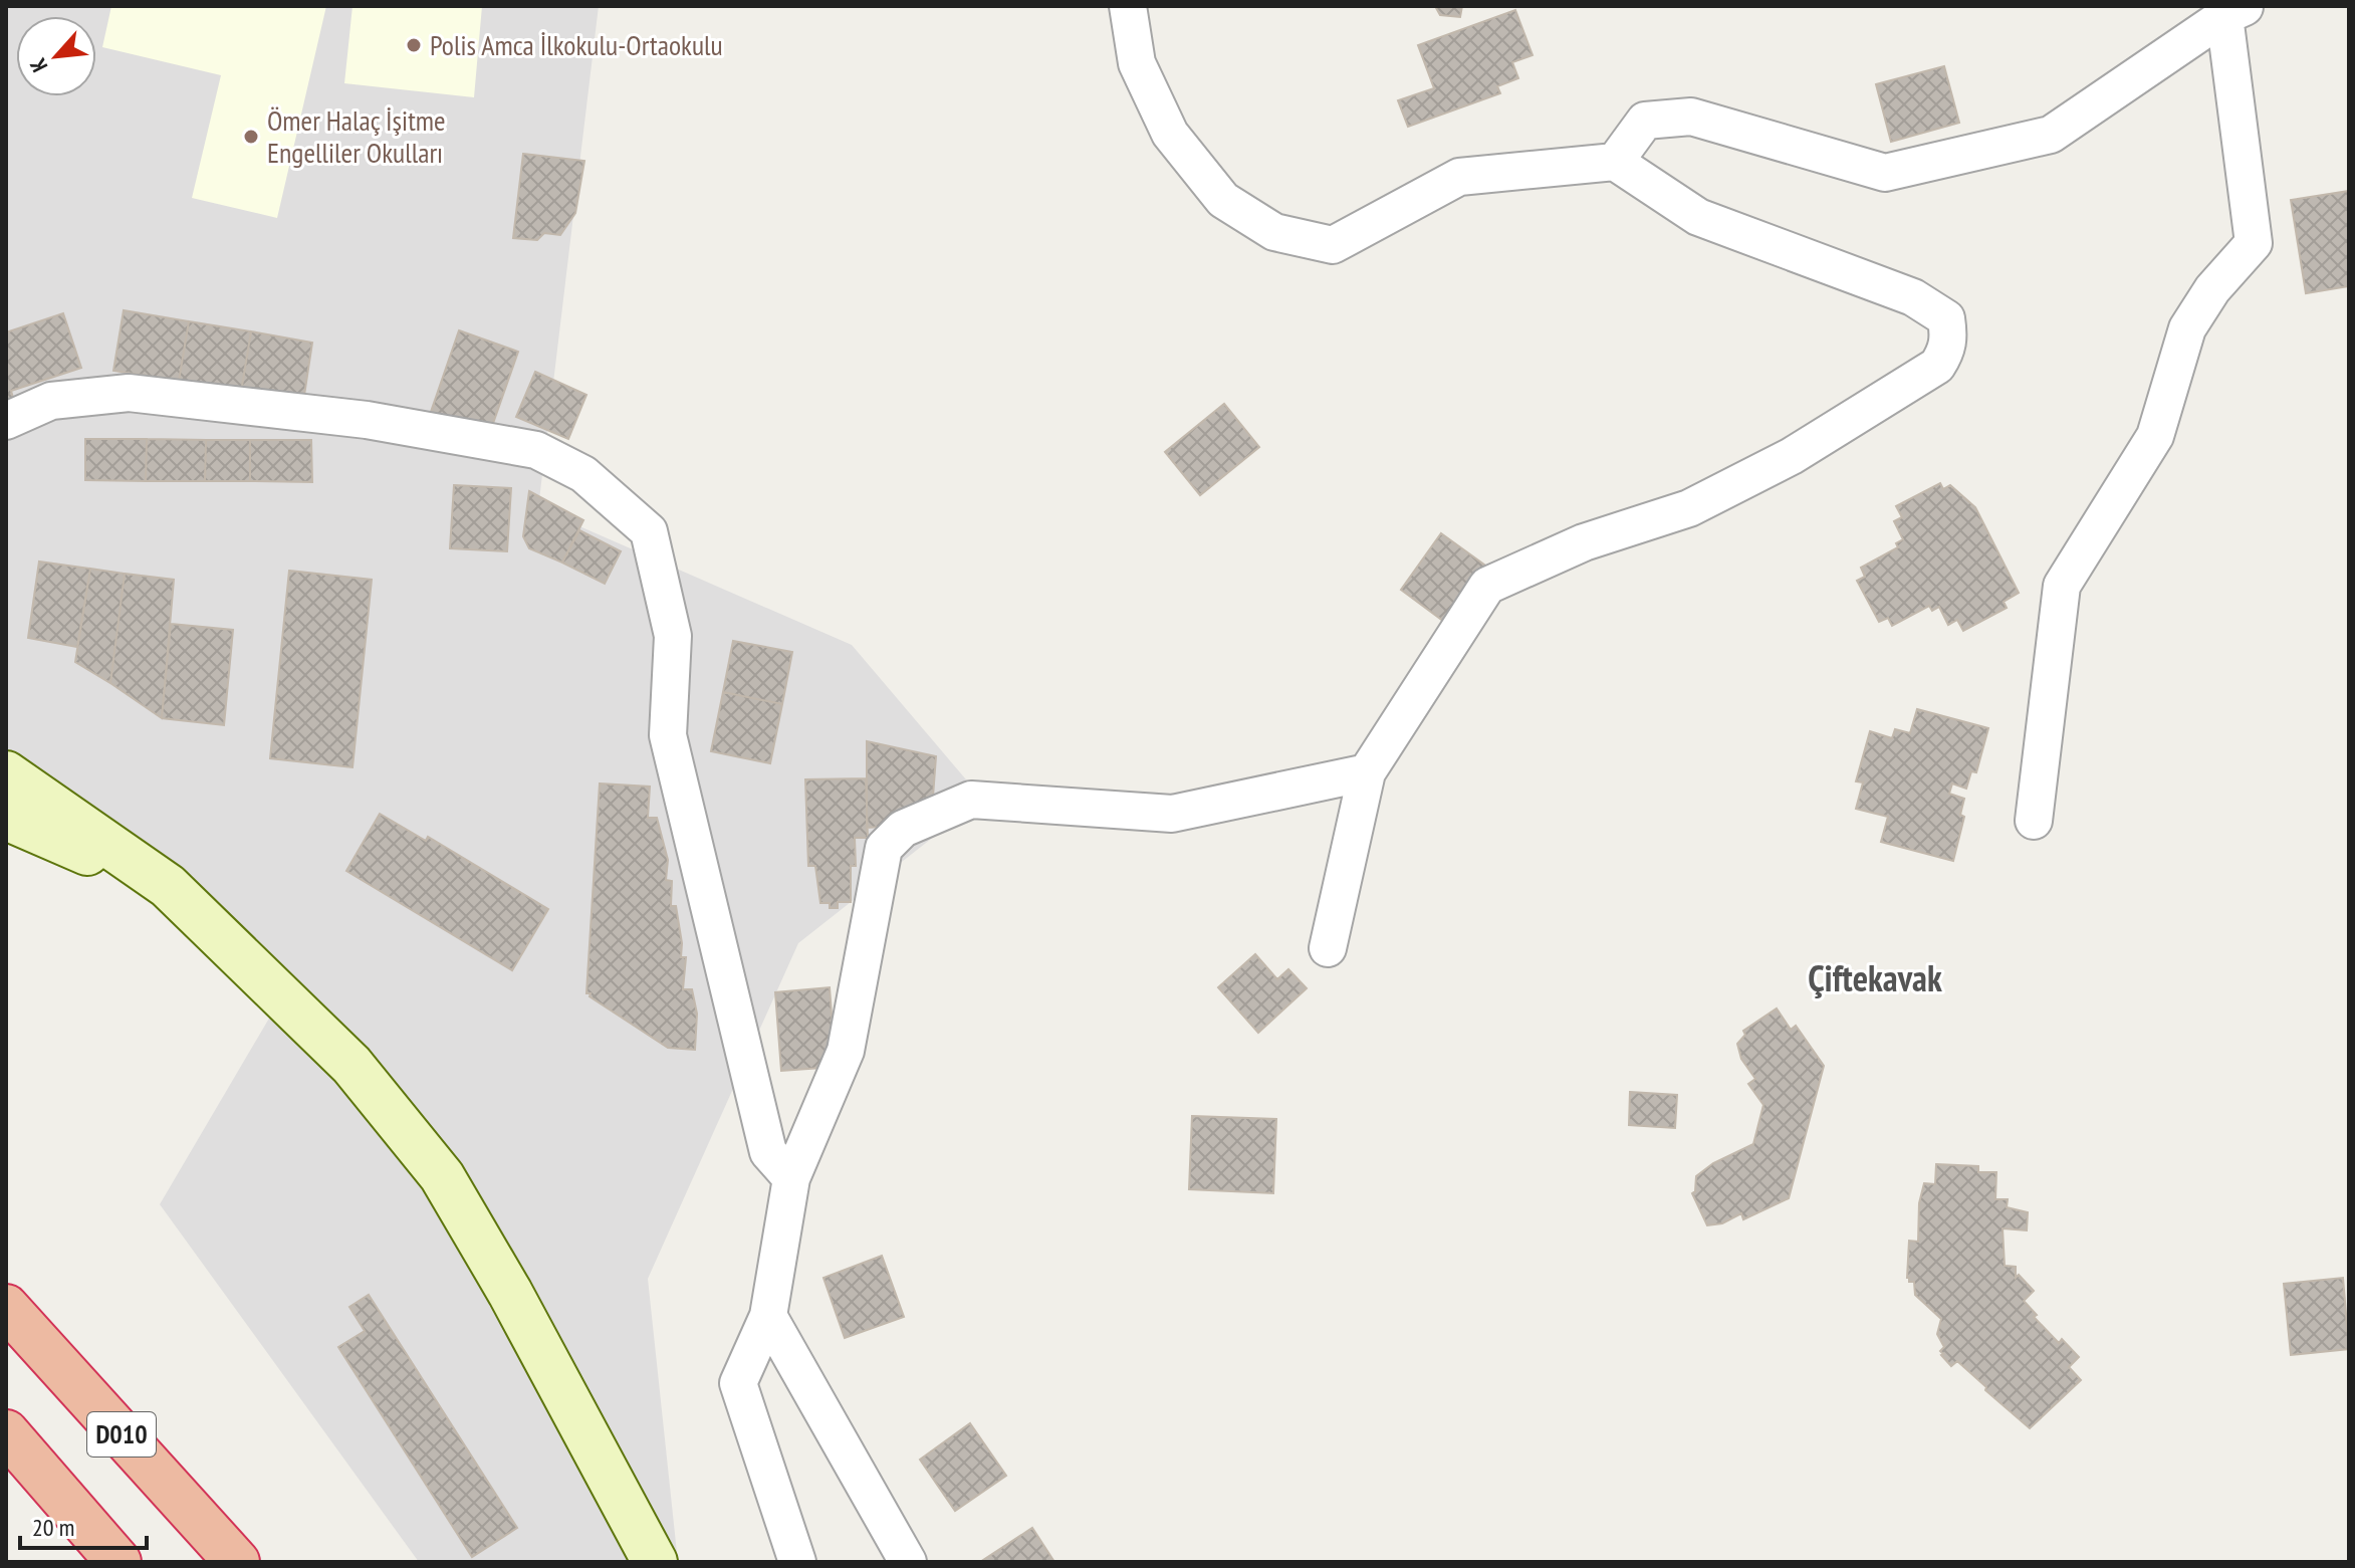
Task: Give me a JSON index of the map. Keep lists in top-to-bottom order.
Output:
{
  "streets": {
    "highway": ["D010"]
  },
  "districts": ["Çiftekavak"],
  "places": ["Polis Amca İlkokulu-Ortaokulu", "Ömer Halaç İşitme Engelliler Okulları"],
  "scale_bar": "20 m",
  "north": "bottom left"
}
